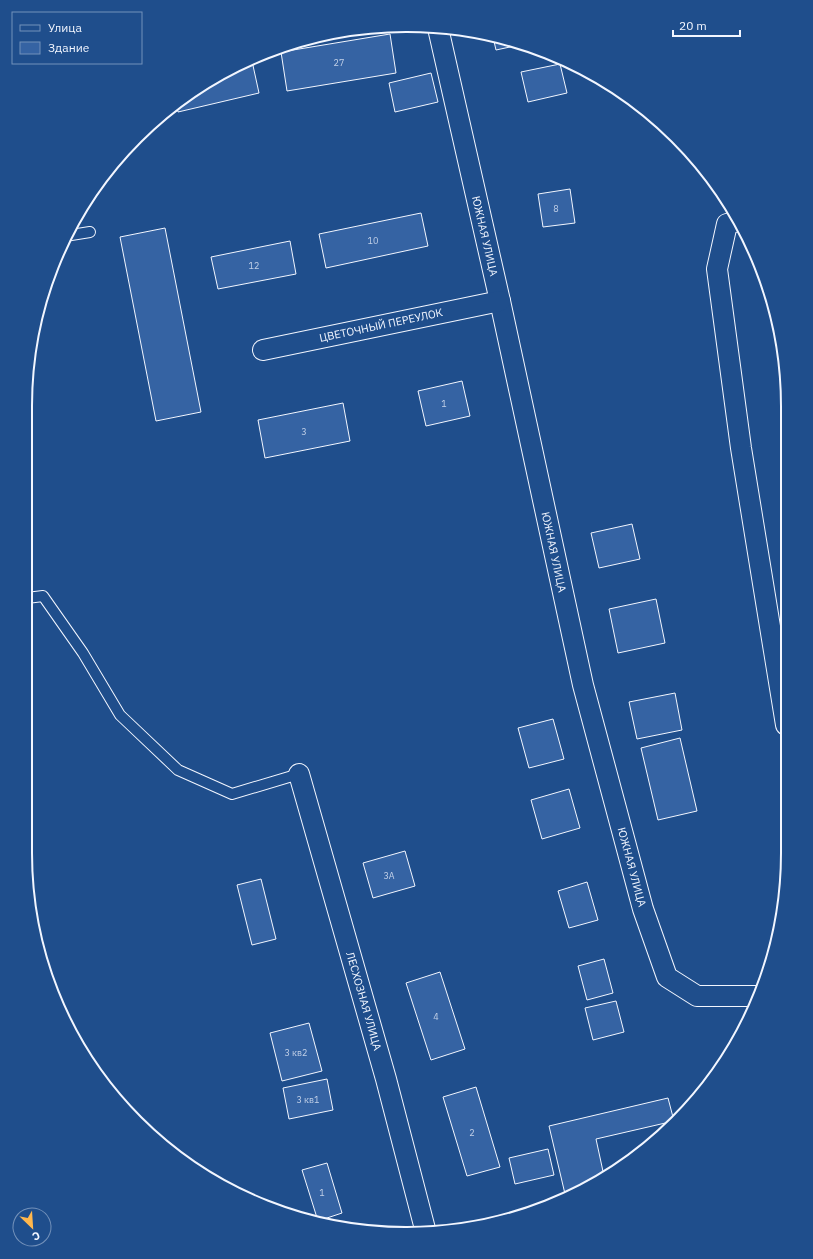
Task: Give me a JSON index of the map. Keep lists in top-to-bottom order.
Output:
{
  "streets": {
    "street": ["ЮЖНАЯ УЛИЦА", "ЦВЕТОЧНЫЙ ПЕРЕУЛОК", "ЛЕСХОЗНАЯ УЛИЦА"]
  },
  "crossings": [
    ["ЮЖНАЯ УЛИЦА", "ЦВЕТОЧНЫЙ ПЕРЕУЛОК"]
  ],
  "house_numbers": [
    "27",
    "8",
    "10",
    "12",
    "1",
    "3",
    "3А",
    "4",
    "3 кв2",
    "3 кв1",
    "2",
    "1"
  ],
  "legend": ["Улица", "Здание"],
  "scale_bar": "20 m",
  "north": "bottom right"
}
